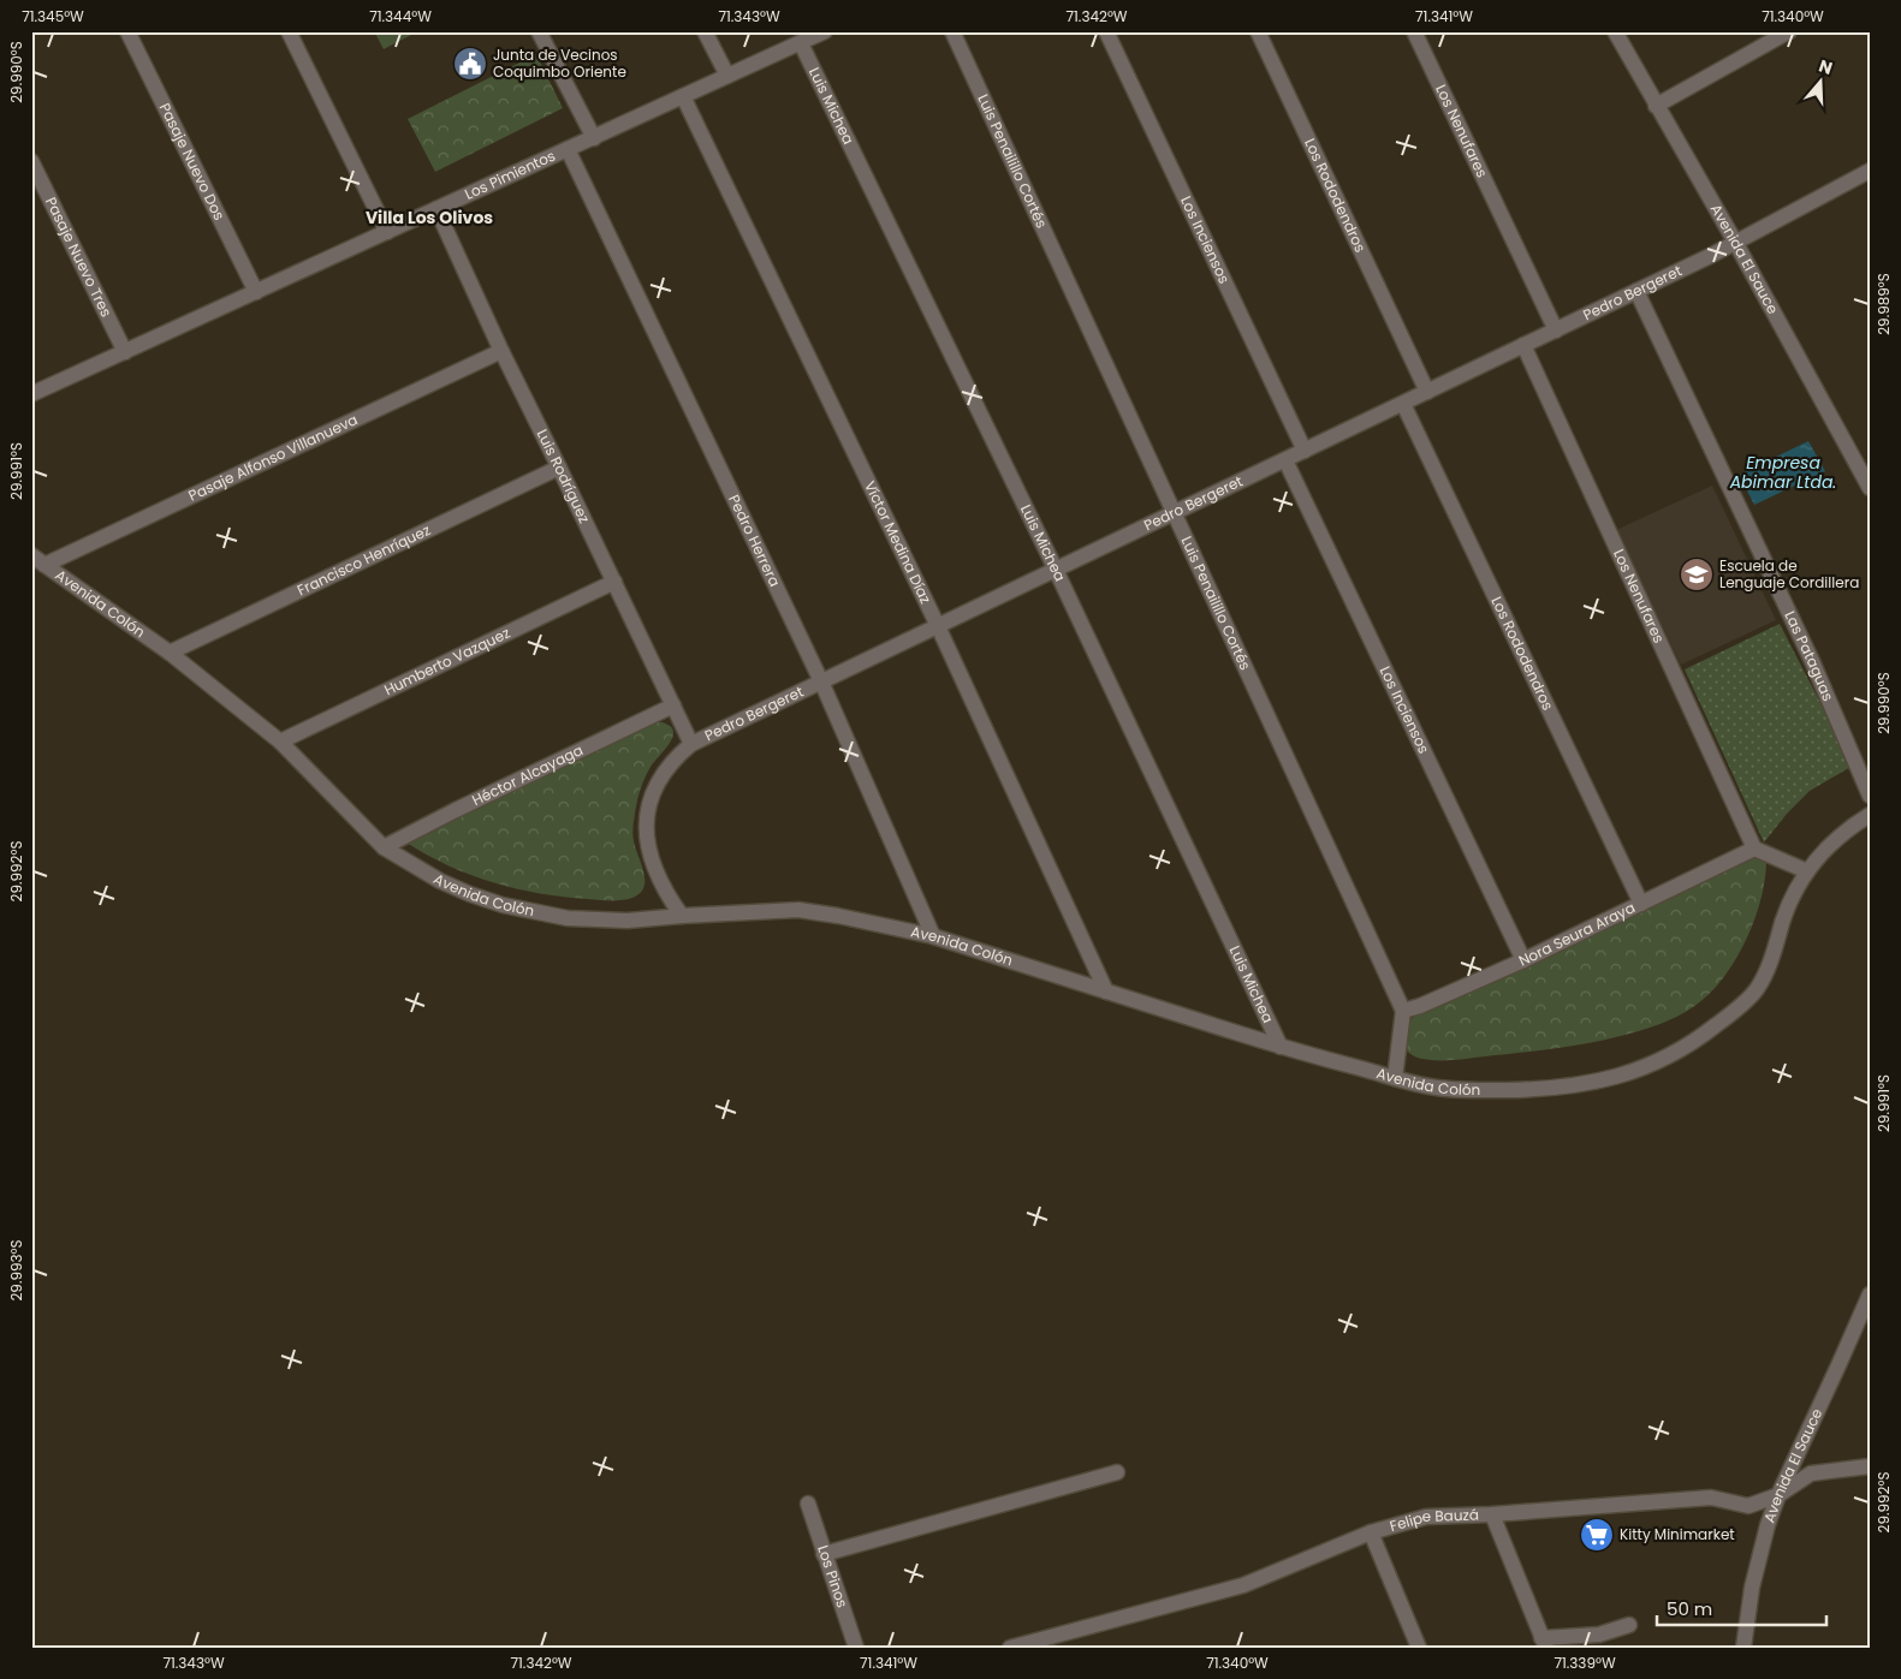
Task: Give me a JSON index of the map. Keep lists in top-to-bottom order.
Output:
{
  "streets": {
    "street": [
      "Luis Michea",
      "Los Nenufares",
      "Luis Penailillo Cortés",
      "Pasaje Nuevo Dos",
      "Los Pimientos",
      "Los Rododendros",
      "Los Inciensos",
      "Pasaje Nuevo Tres",
      "Avenida El Sauce",
      "Pedro Bergeret",
      "Pasaje Alfonso Villanueva",
      "Luis Rodríguez",
      "Pedro Herrera",
      "Víctor Medina Díaz",
      "Francisco Henríquez",
      "Avenida Colón",
      "Las Pataguas",
      "Humberto Vazquez",
      "Héctor Alcayaga",
      "Nora Seura Araya",
      "Felipe Bauzá",
      "Los Pinos"
    ]
  },
  "crossings": [
    ["Luis Michea", "Los Pimientos"],
    ["Luis Michea", "Pedro Bergeret"],
    ["Luis Michea", "Avenida Colón"],
    ["Los Nenufares", "Pedro Bergeret"],
    ["Los Nenufares", "Nora Seura Araya"],
    ["Luis Penailillo Cortés", "Pedro Bergeret"],
    ["Luis Penailillo Cortés", "Nora Seura Araya"],
    ["Pasaje Nuevo Dos", "Los Pimientos"],
    ["Los Pimientos", "Pasaje Nuevo Tres"],
    ["Los Pimientos", "Luis Rodríguez"],
    ["Los Pimientos", "Pedro Herrera"],
    ["Los Pimientos", "Víctor Medina Díaz"],
    ["Los Rododendros", "Pedro Bergeret"],
    ["Los Rododendros", "Nora Seura Araya"],
    ["Los Inciensos", "Pedro Bergeret"],
    ["Los Inciensos", "Nora Seura Araya"],
    ["Avenida El Sauce", "Pedro Bergeret"],
    ["Avenida El Sauce", "Felipe Bauzá"],
    ["Pedro Bergeret", "Luis Rodríguez"],
    ["Pedro Bergeret", "Pedro Herrera"],
    ["Pedro Bergeret", "Víctor Medina Díaz"],
    ["Pedro Bergeret", "Avenida Colón"],
    ["Pedro Bergeret", "Las Pataguas"],
    ["Pasaje Alfonso Villanueva", "Luis Rodríguez"],
    ["Pasaje Alfonso Villanueva", "Avenida Colón"],
    ["Luis Rodríguez", "Francisco Henríquez"],
    ["Luis Rodríguez", "Humberto Vazquez"],
    ["Luis Rodríguez", "Héctor Alcayaga"],
    ["Pedro Herrera", "Avenida Colón"],
    ["Víctor Medina Díaz", "Avenida Colón"],
    ["Francisco Henríquez", "Avenida Colón"],
    ["Avenida Colón", "Humberto Vazquez"],
    ["Avenida Colón", "Héctor Alcayaga"]
  ],
  "districts": ["Villa Los Olivos"],
  "water": ["Empresa Abimar Ltda."],
  "places": {
    "public building": ["Junta de Vecinos Coquimbo Oriente"],
    "school or university": ["Escuela de Lenguaje Cordillera"],
    "supermarket": ["Kitty Minimarket"]
  },
  "scale_bar": "50 m",
  "north": "top",
  "coordinates": [
    "71.345°W",
    "71.344°W",
    "71.343°W",
    "71.342°W",
    "71.341°W",
    "71.340°W",
    "29.990°S",
    "29.989°S",
    "29.991°S",
    "29.992°S",
    "29.993°S",
    "71.339°W"
  ]
}
